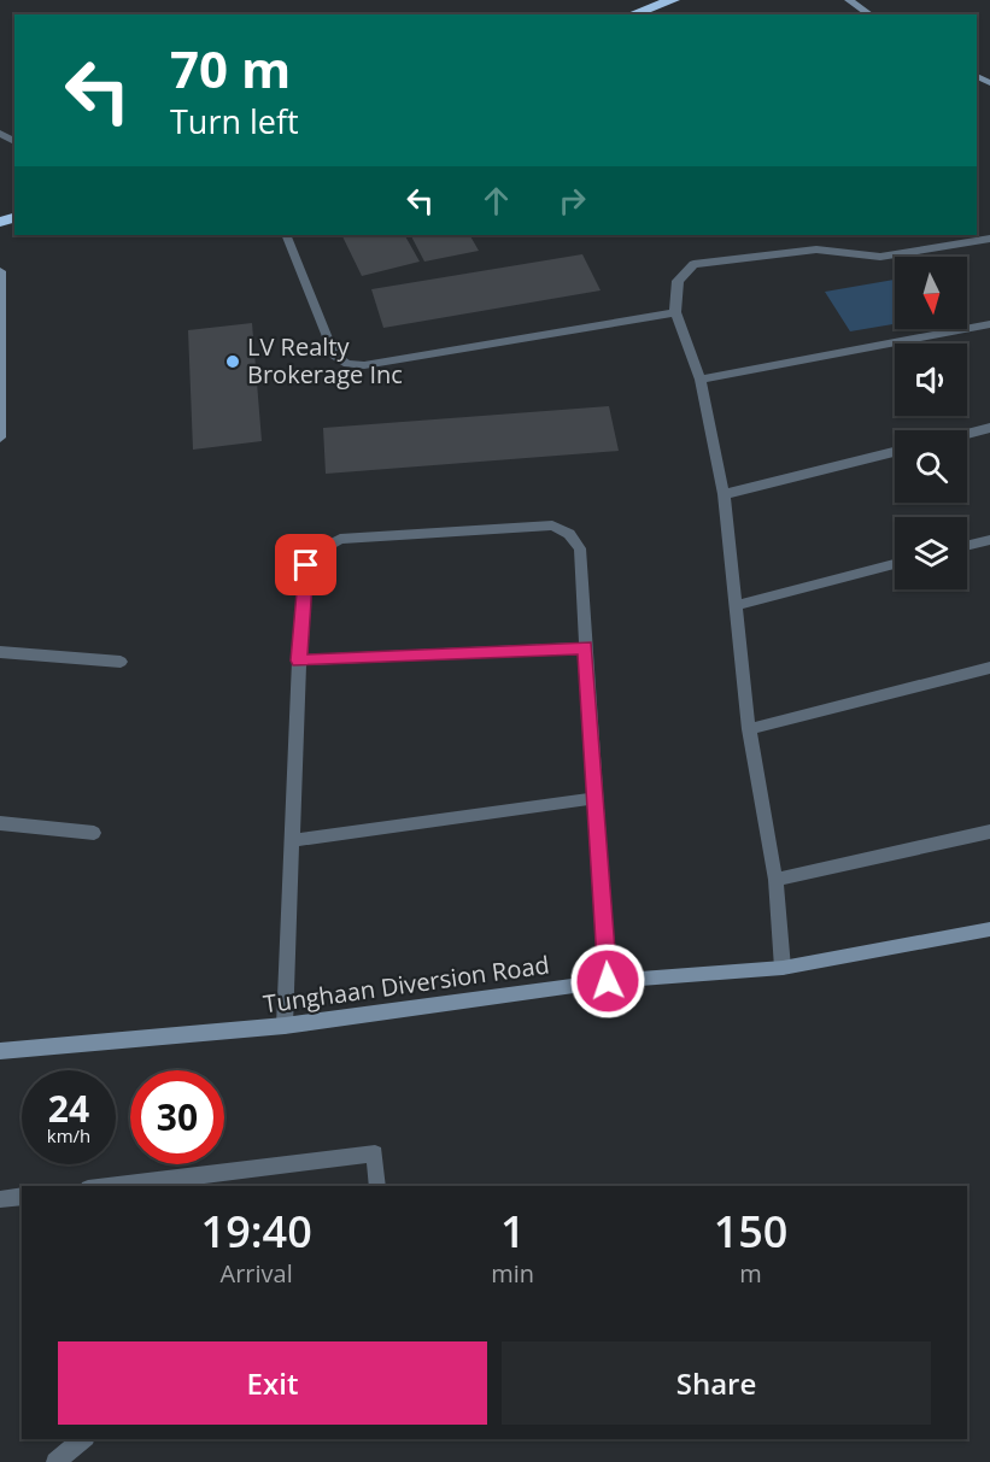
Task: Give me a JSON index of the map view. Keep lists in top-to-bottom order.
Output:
{
  "streets": {
    "street": ["Tunghaan Diversion Road"]
  },
  "places": ["LV Realty Brokerage Inc"],
  "north": "bottom",
  "page": {
    "turn": ["70 m", "Turn left"],
    "speed": "24 km/h",
    "limit": "30",
    "eta": [
      "19:40",
      "Arrival",
      "1",
      "min",
      "150",
      "m"
    ],
    "buttons": ["Exit", "Share"]
  }
}
